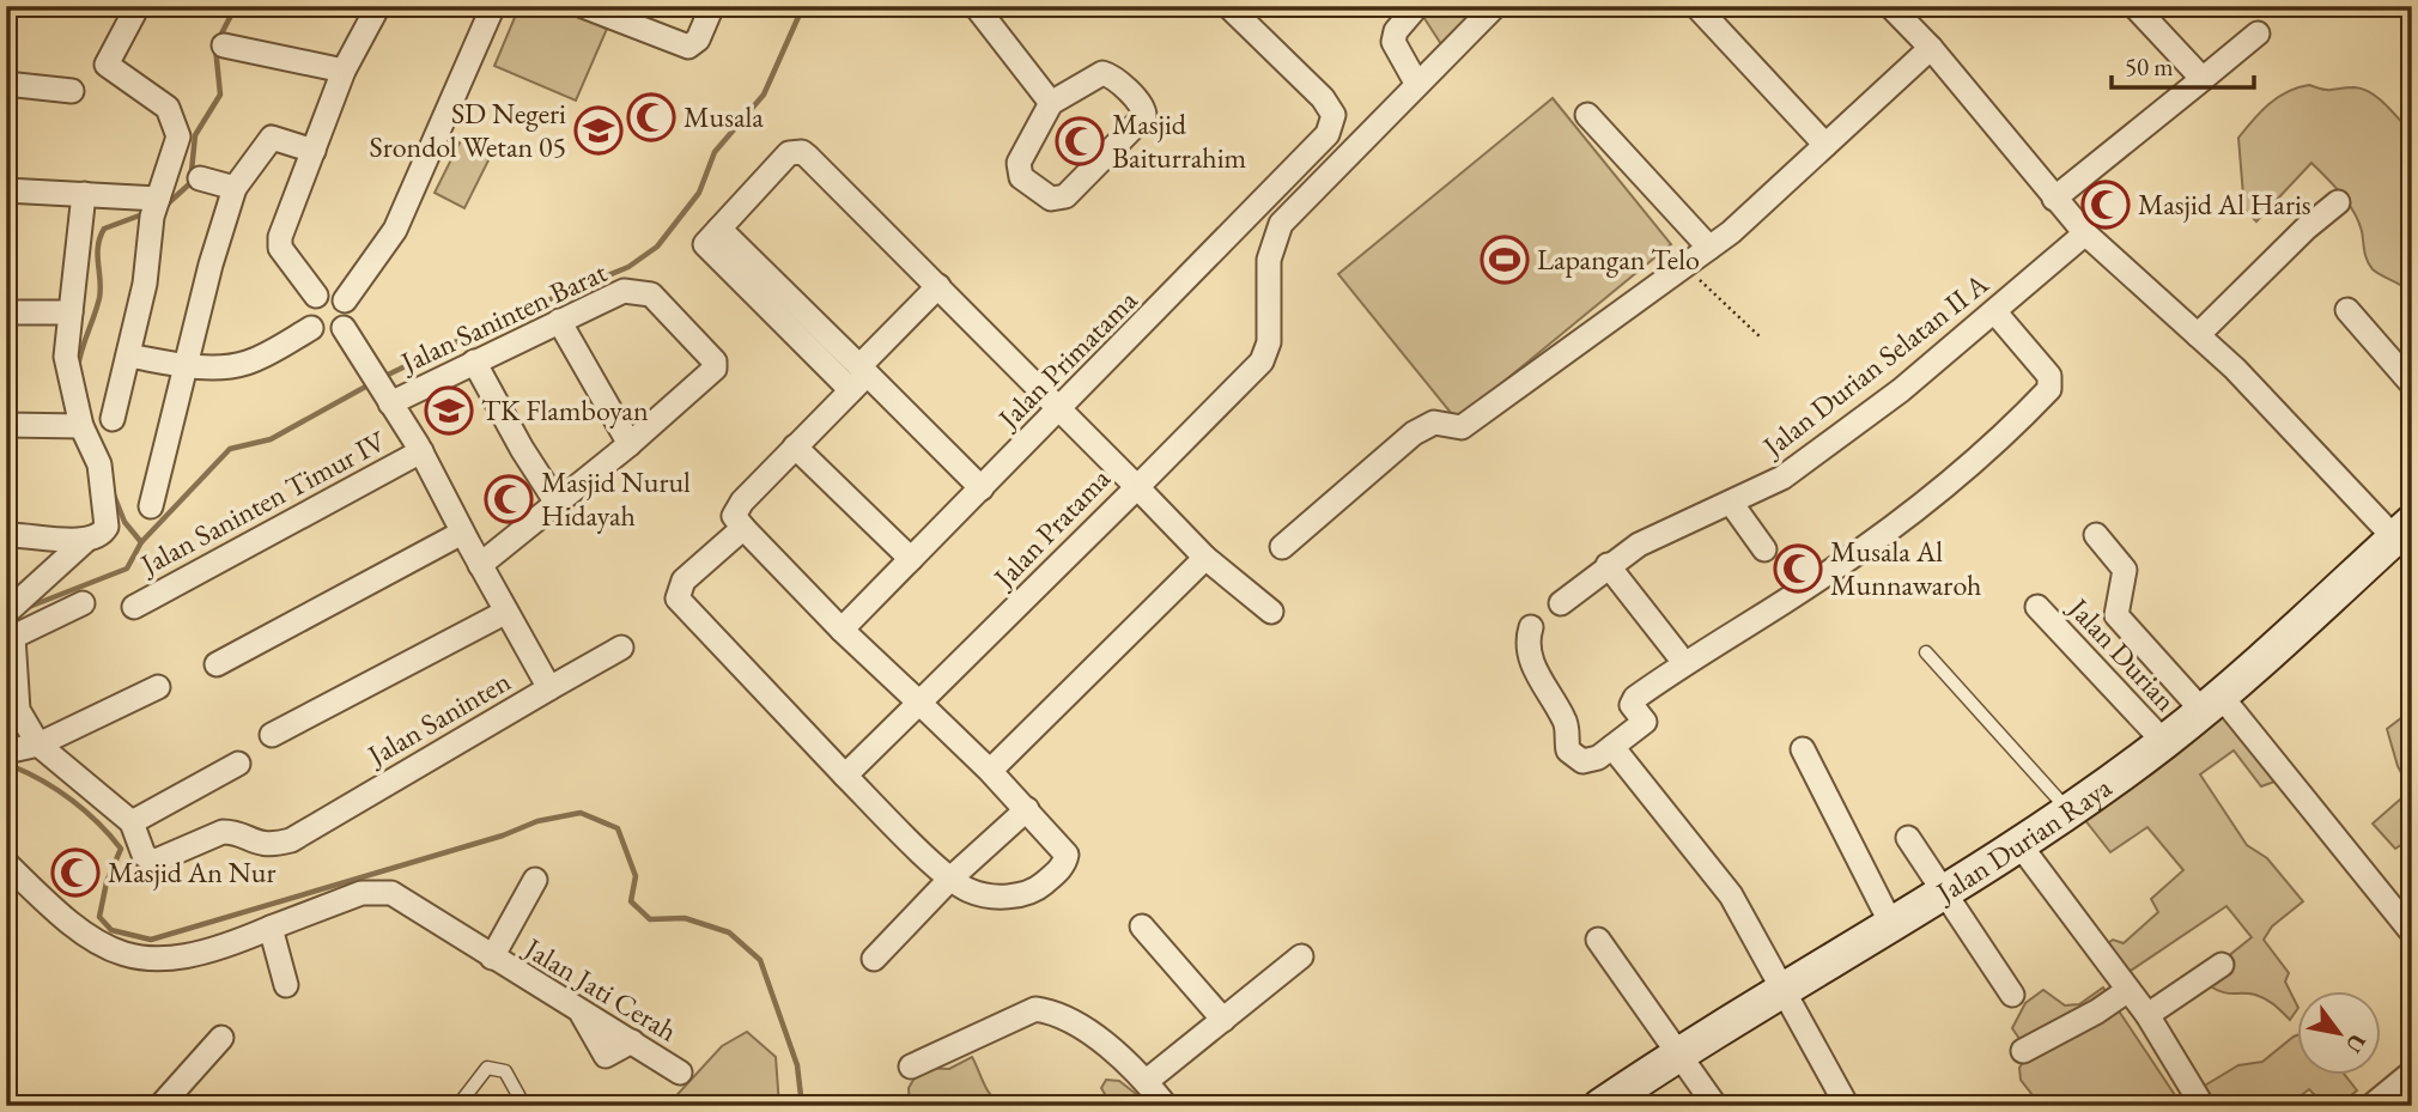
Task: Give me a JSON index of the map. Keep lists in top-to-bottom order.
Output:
{
  "streets": {
    "main road": ["Jalan Durian Raya"],
    "street": [
      "Jalan Saninten Barat",
      "Jalan Primatama",
      "Jalan Durian Selatan II A",
      "Jalan Saninten Timur IV",
      "Jalan Pratama",
      "Jalan Durian",
      "Jalan Saninten",
      "Jalan Jati Cerah"
    ]
  },
  "crossings": [
    ["Jalan Saninten Barat", "Jalan Saninten"],
    ["Jalan Primatama", "Jalan Pratama"],
    ["Jalan Saninten Timur IV", "Jalan Saninten"],
    ["Jalan Durian", "Jalan Durian Raya"]
  ],
  "places": {
    "mosque": [
      "Musala",
      "Masjid Baiturrahim",
      "Masjid Al Haris",
      "Masjid Nurul Hidayah",
      "Musala Al Munnawaroh",
      "Masjid An Nur"
    ],
    "school or university": ["SD Negeri Srondol Wetan 05", "TK Flamboyan"],
    "sports": ["Lapangan Telo"]
  },
  "scale_bar": "50 m",
  "north": "bottom right"
}
